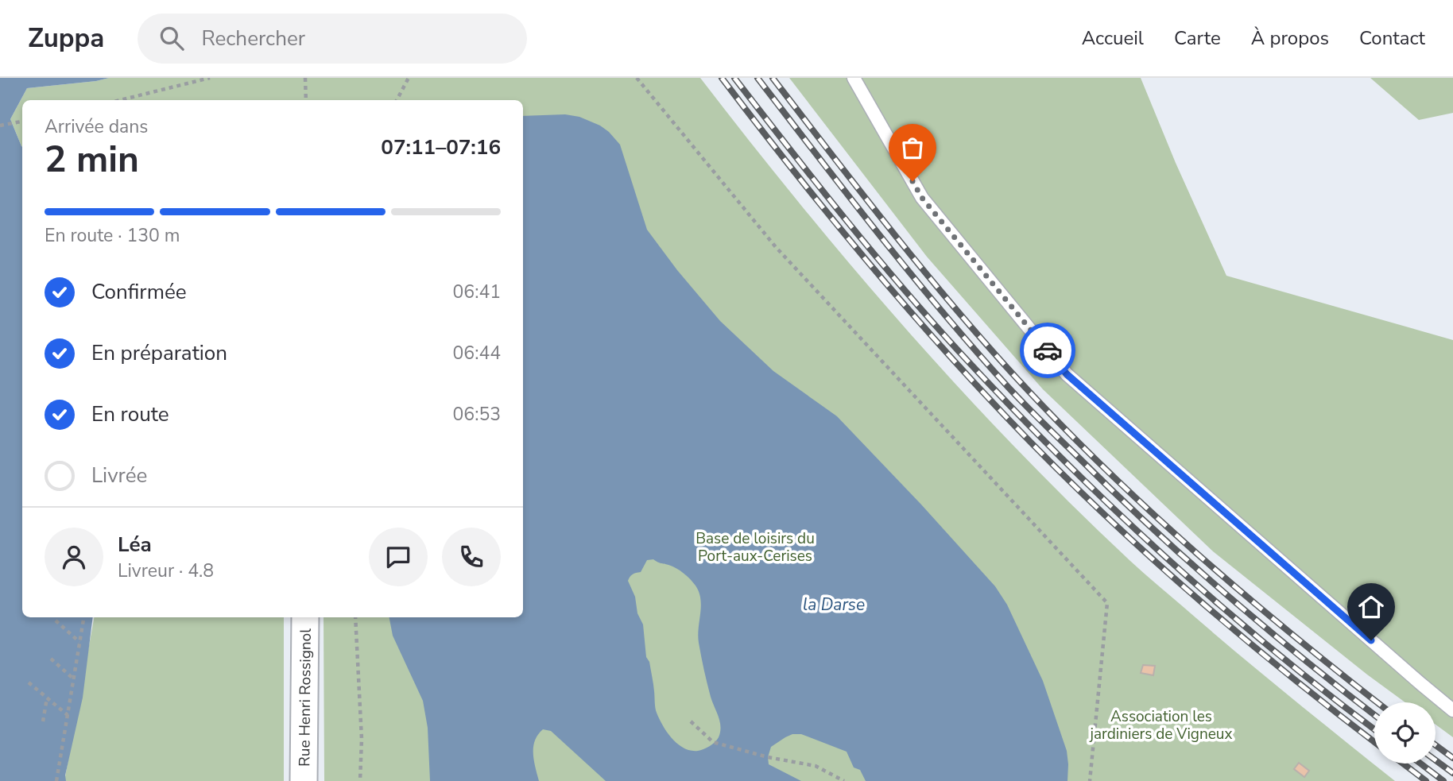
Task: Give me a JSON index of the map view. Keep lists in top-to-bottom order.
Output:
{
  "streets": {
    "street": ["Rue Henri Rossignol"]
  },
  "water": ["la Darse"],
  "parks": ["Base de loisirs du Port-aux-Cerises", "Association les jardiniers de Vigneux"],
  "page": {
    "header": "Zuppa",
    "search": "Rechercher",
    "nav": [
      "Accueil",
      "Carte",
      "À propos",
      "Contact"
    ],
    "heading": ["2 min", "Arrivée dans", "07:11–07:16"],
    "panel": ["Léa", "Livreur · 4.8"],
    "bar": "En route · 130 m",
    "list": [
      ["Confirmée", "06:41"],
      ["En préparation", "06:44"],
      ["En route", "06:53"],
      "Livrée"
    ]
  }
}
